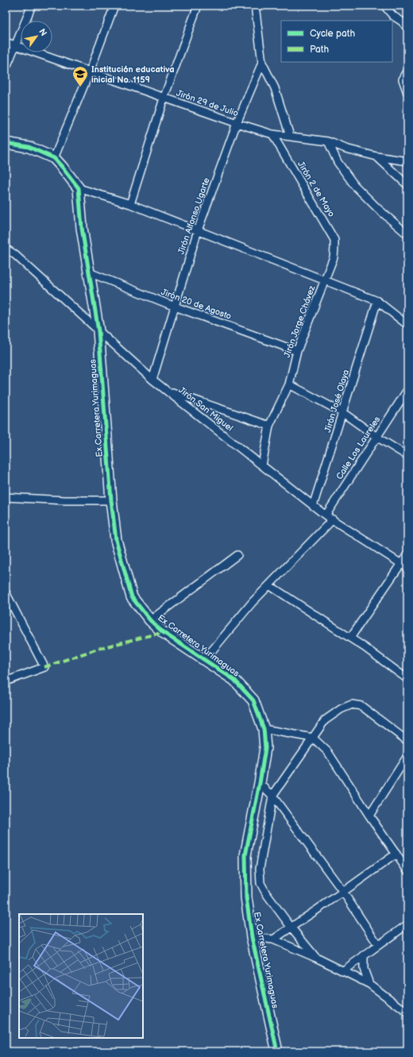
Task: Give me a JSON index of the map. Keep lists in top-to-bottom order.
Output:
{
  "streets": {
    "street": [
      "Jirón 29 de Julio",
      "Jirón 2 de Mayo",
      "Jirón Alfonso Ugarte",
      "Jirón 20 de Agosto",
      "Jirón Jorge Chávez",
      "Jirón José Olaya",
      "Ex Carretera Yurimaguas",
      "Jirón San Miguel",
      "Calle Los Laureles"
    ]
  },
  "crossings": [
    ["Jirón 29 de Julio", "Jirón 2 de Mayo"],
    ["Jirón 29 de Julio", "Jirón Alfonso Ugarte"],
    ["Jirón 2 de Mayo", "Jirón Jorge Chávez"],
    ["Jirón Alfonso Ugarte", "Jirón 20 de Agosto"],
    ["Jirón Alfonso Ugarte", "Jirón San Miguel"],
    ["Jirón 20 de Agosto", "Jirón Jorge Chávez"],
    ["Jirón 20 de Agosto", "Ex Carretera Yurimaguas"],
    ["Jirón Jorge Chávez", "Jirón San Miguel"],
    ["Jirón José Olaya", "Jirón San Miguel"],
    ["Ex Carretera Yurimaguas", "Jirón San Miguel"],
    ["Ex Carretera Yurimaguas", "Calle Los Laureles"],
    ["Jirón San Miguel", "Calle Los Laureles"]
  ],
  "places": {
    "school or university": ["Institución educativa inicial No. 1159"]
  },
  "legend": ["Cycle path", "Path"],
  "north": "top right"
}
